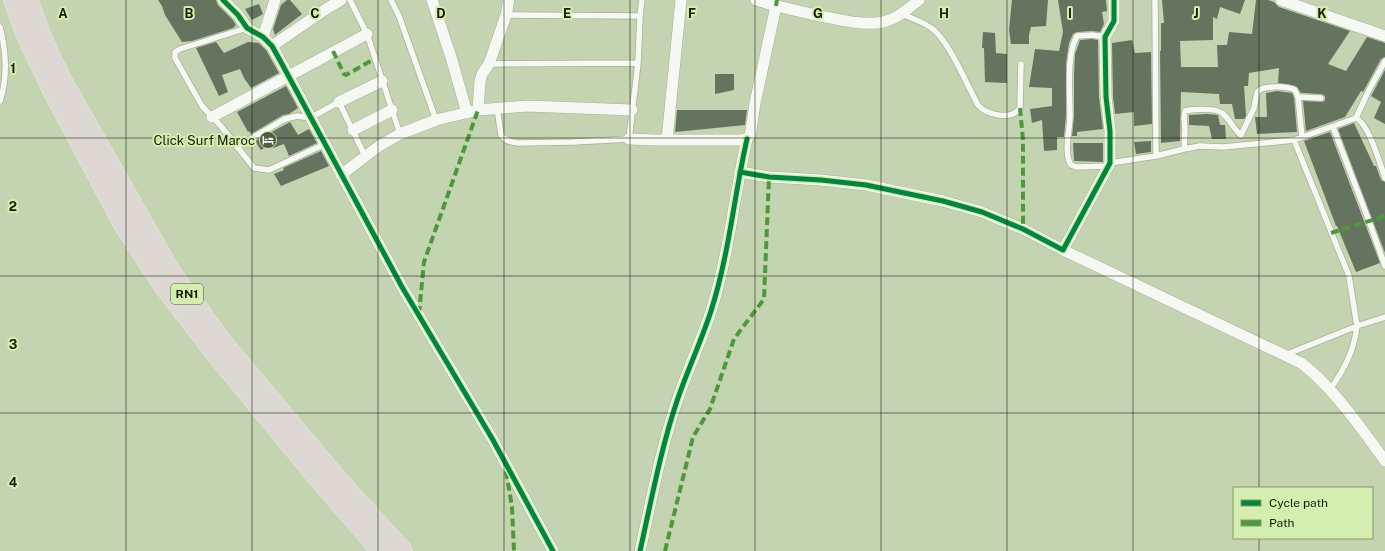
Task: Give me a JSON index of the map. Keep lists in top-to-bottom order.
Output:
{
  "streets": {
    "highway": ["RN1"]
  },
  "places": {
    "hotel": ["Click Surf Maroc"]
  },
  "legend": ["Cycle path", "Path"],
  "grid": {
    "columns": [
      "A",
      "B",
      "C",
      "D",
      "E",
      "F",
      "G",
      "H",
      "I",
      "J",
      "K"
    ],
    "rows": [
      "1",
      "2",
      "3",
      "4"
    ]
  }
}
